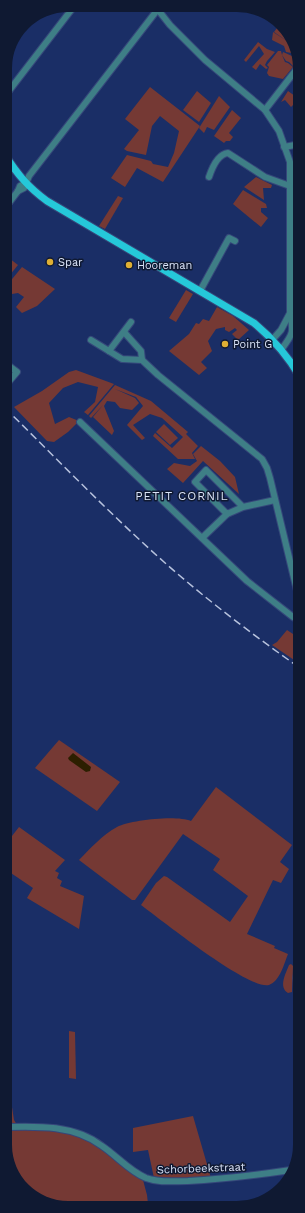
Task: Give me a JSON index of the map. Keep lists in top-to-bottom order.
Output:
{
  "streets": {
    "street": ["Schorbeekstraat"]
  },
  "districts": ["PETIT CORNIL"],
  "places": ["Spar", "Hooreman", "Point G"]
}
